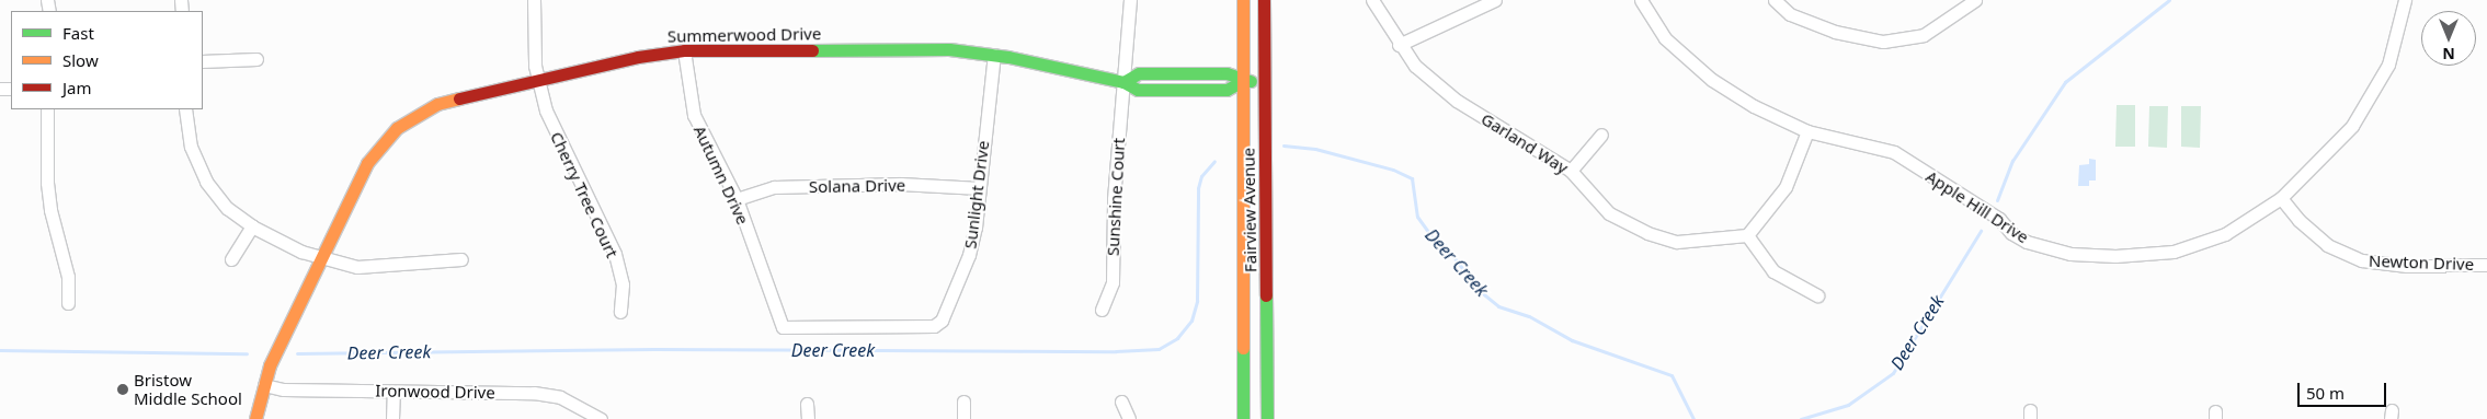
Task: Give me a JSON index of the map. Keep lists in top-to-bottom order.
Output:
{
  "streets": {
    "street": [
      "Summerwood Drive",
      "Garland Way",
      "Autumn Drive",
      "Solana Drive",
      "Cherry Tree Court",
      "Sunlight Drive",
      "Sunshine Court",
      "Apple Hill Drive",
      "Fairview Avenue",
      "Newton Drive",
      "Ironwood Drive"
    ]
  },
  "crossings": [
    ["Summerwood Drive", "Autumn Drive"],
    ["Summerwood Drive", "Cherry Tree Court"],
    ["Summerwood Drive", "Sunlight Drive"],
    ["Summerwood Drive", "Sunshine Court"],
    ["Summerwood Drive", "Fairview Avenue"],
    ["Summerwood Drive", "Ironwood Drive"],
    ["Autumn Drive", "Solana Drive"],
    ["Autumn Drive", "Sunlight Drive"],
    ["Solana Drive", "Sunlight Drive"],
    ["Apple Hill Drive", "Newton Drive"]
  ],
  "water": ["Deer Creek"],
  "places": ["Bristow Middle School"],
  "legend": ["Fast", "Slow", "Jam"],
  "scale_bar": "50 m",
  "north": "bottom"
}
